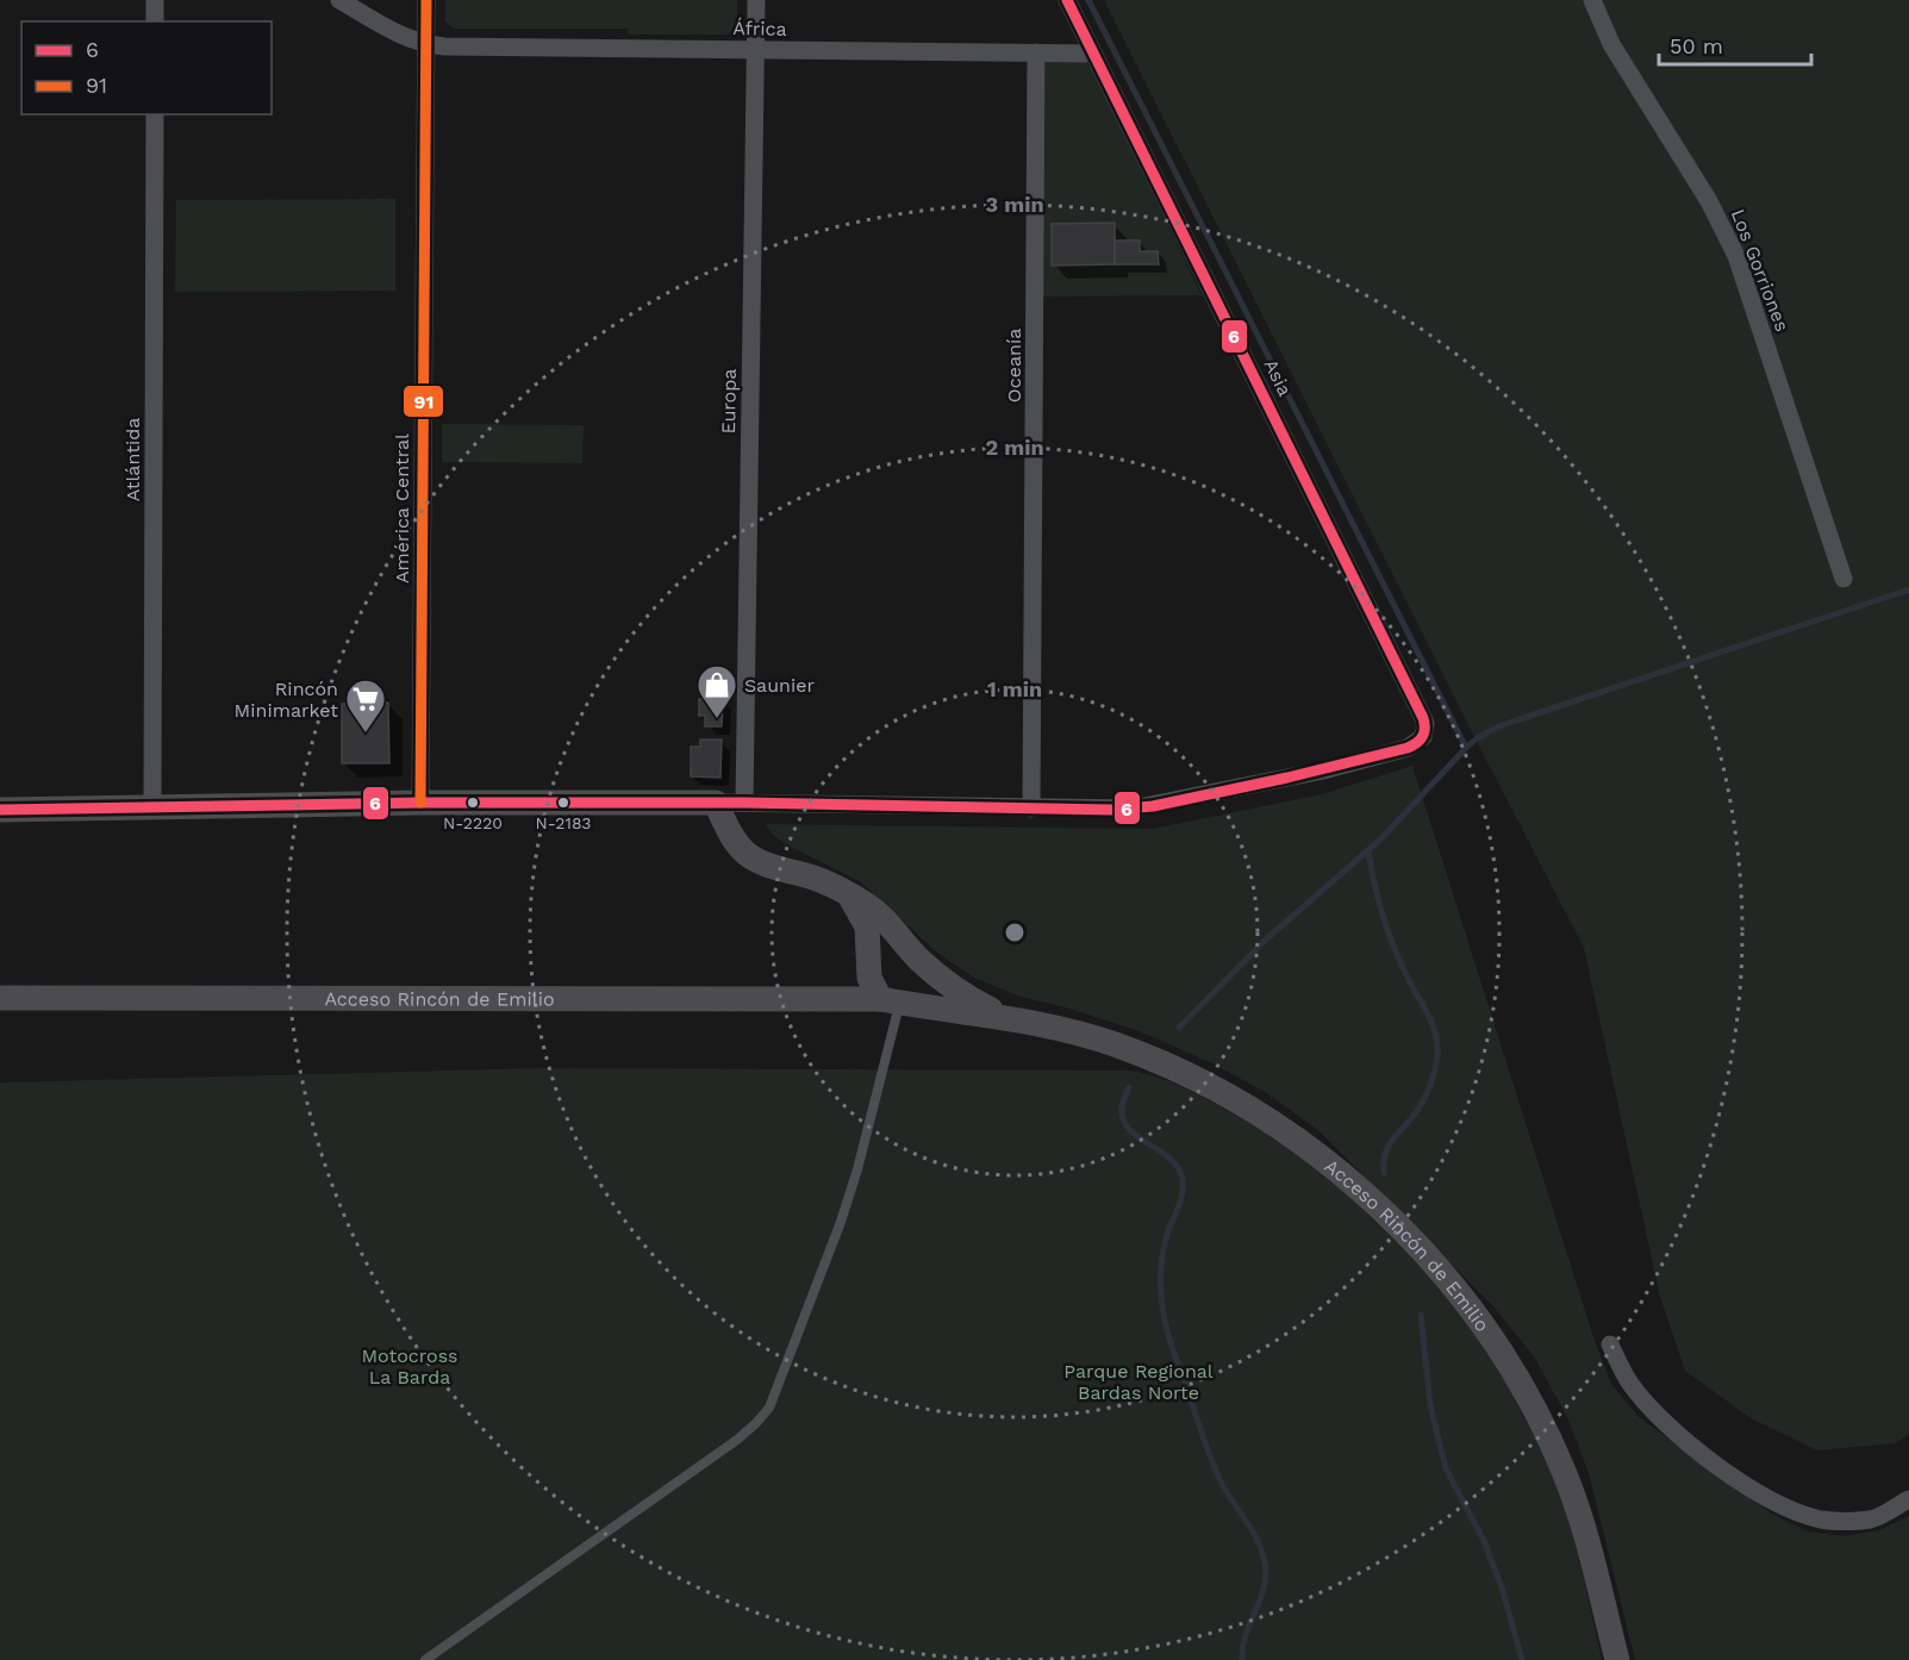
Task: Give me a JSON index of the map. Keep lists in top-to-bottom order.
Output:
{
  "streets": {
    "street": [
      "África",
      "Los Gorriones",
      "Oceanía",
      "Asia",
      "Europa",
      "Atlántida",
      "América Central",
      "Acceso Rincón de Emilio"
    ]
  },
  "crossings": [
    ["África", "Oceanía"],
    ["África", "Asia"],
    ["África", "Europa"],
    ["África", "América Central"],
    ["Oceanía", "Asia"]
  ],
  "parks": ["Motocross La Barda", "Parque Regional Bardas Norte"],
  "places": {
    "shop": ["Saunier"],
    "supermarket": ["Rincón Minimarket"],
    "other": ["N-2220", "N-2183"]
  },
  "lines": ["transit line 6", "transit line 91"],
  "legend": ["6", "91"],
  "scale_bar": "50 m",
  "rings": ["3 min", "2 min", "1 min"]
}
